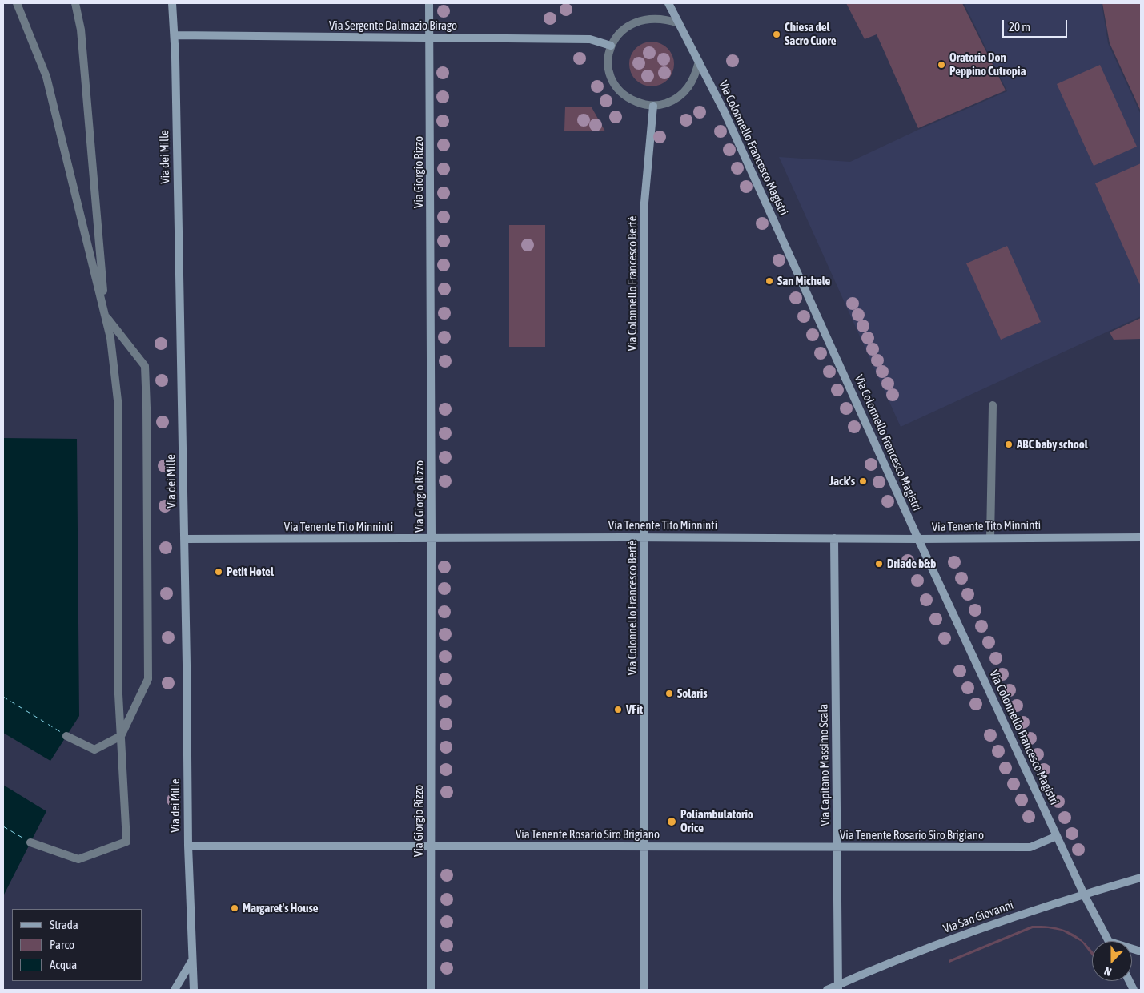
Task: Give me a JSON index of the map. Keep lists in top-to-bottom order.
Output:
{
  "streets": {
    "street": [
      "Via Sergente Dalmazio Birago",
      "Via Colonnello Francesco Magistri",
      "Via dei Mille",
      "Via Giorgio Rizzo",
      "Via Colonnello Francesco Bertè",
      "Via Tenente Tito Minninti",
      "Via Capitano Massimo Scala",
      "Via Tenente Rosario Siro Brigiano",
      "Via San Giovanni"
    ]
  },
  "crossings": [
    ["Via Sergente Dalmazio Birago", "Via Colonnello Francesco Magistri"],
    ["Via Sergente Dalmazio Birago", "Via dei Mille"],
    ["Via Sergente Dalmazio Birago", "Via Giorgio Rizzo"],
    ["Via Sergente Dalmazio Birago", "Via Colonnello Francesco Bertè"],
    ["Via Colonnello Francesco Magistri", "Via Colonnello Francesco Bertè"],
    ["Via Colonnello Francesco Magistri", "Via Tenente Tito Minninti"],
    ["Via Colonnello Francesco Magistri", "Via Tenente Rosario Siro Brigiano"],
    ["Via Colonnello Francesco Magistri", "Via San Giovanni"],
    ["Via dei Mille", "Via Tenente Tito Minninti"],
    ["Via dei Mille", "Via Tenente Rosario Siro Brigiano"],
    ["Via Giorgio Rizzo", "Via Tenente Tito Minninti"],
    ["Via Giorgio Rizzo", "Via Tenente Rosario Siro Brigiano"],
    ["Via Colonnello Francesco Bertè", "Via Tenente Tito Minninti"],
    ["Via Colonnello Francesco Bertè", "Via Tenente Rosario Siro Brigiano"],
    ["Via Tenente Tito Minninti", "Via Capitano Massimo Scala"],
    ["Via Capitano Massimo Scala", "Via Tenente Rosario Siro Brigiano"],
    ["Via Capitano Massimo Scala", "Via San Giovanni"]
  ],
  "places": [
    "Chiesa del Sacro Cuore",
    "Oratorio Don Peppino Cutropia",
    "San Michele",
    "ABC baby school",
    "Jack's",
    "Driade b&b",
    "Petit Hotel",
    "Solaris",
    "VFit",
    "Poliambulatorio Orice",
    "Margaret's House"
  ],
  "legend": ["Strada", "Parco", "Acqua"],
  "scale_bar": "20 m",
  "north": "bottom"
}
